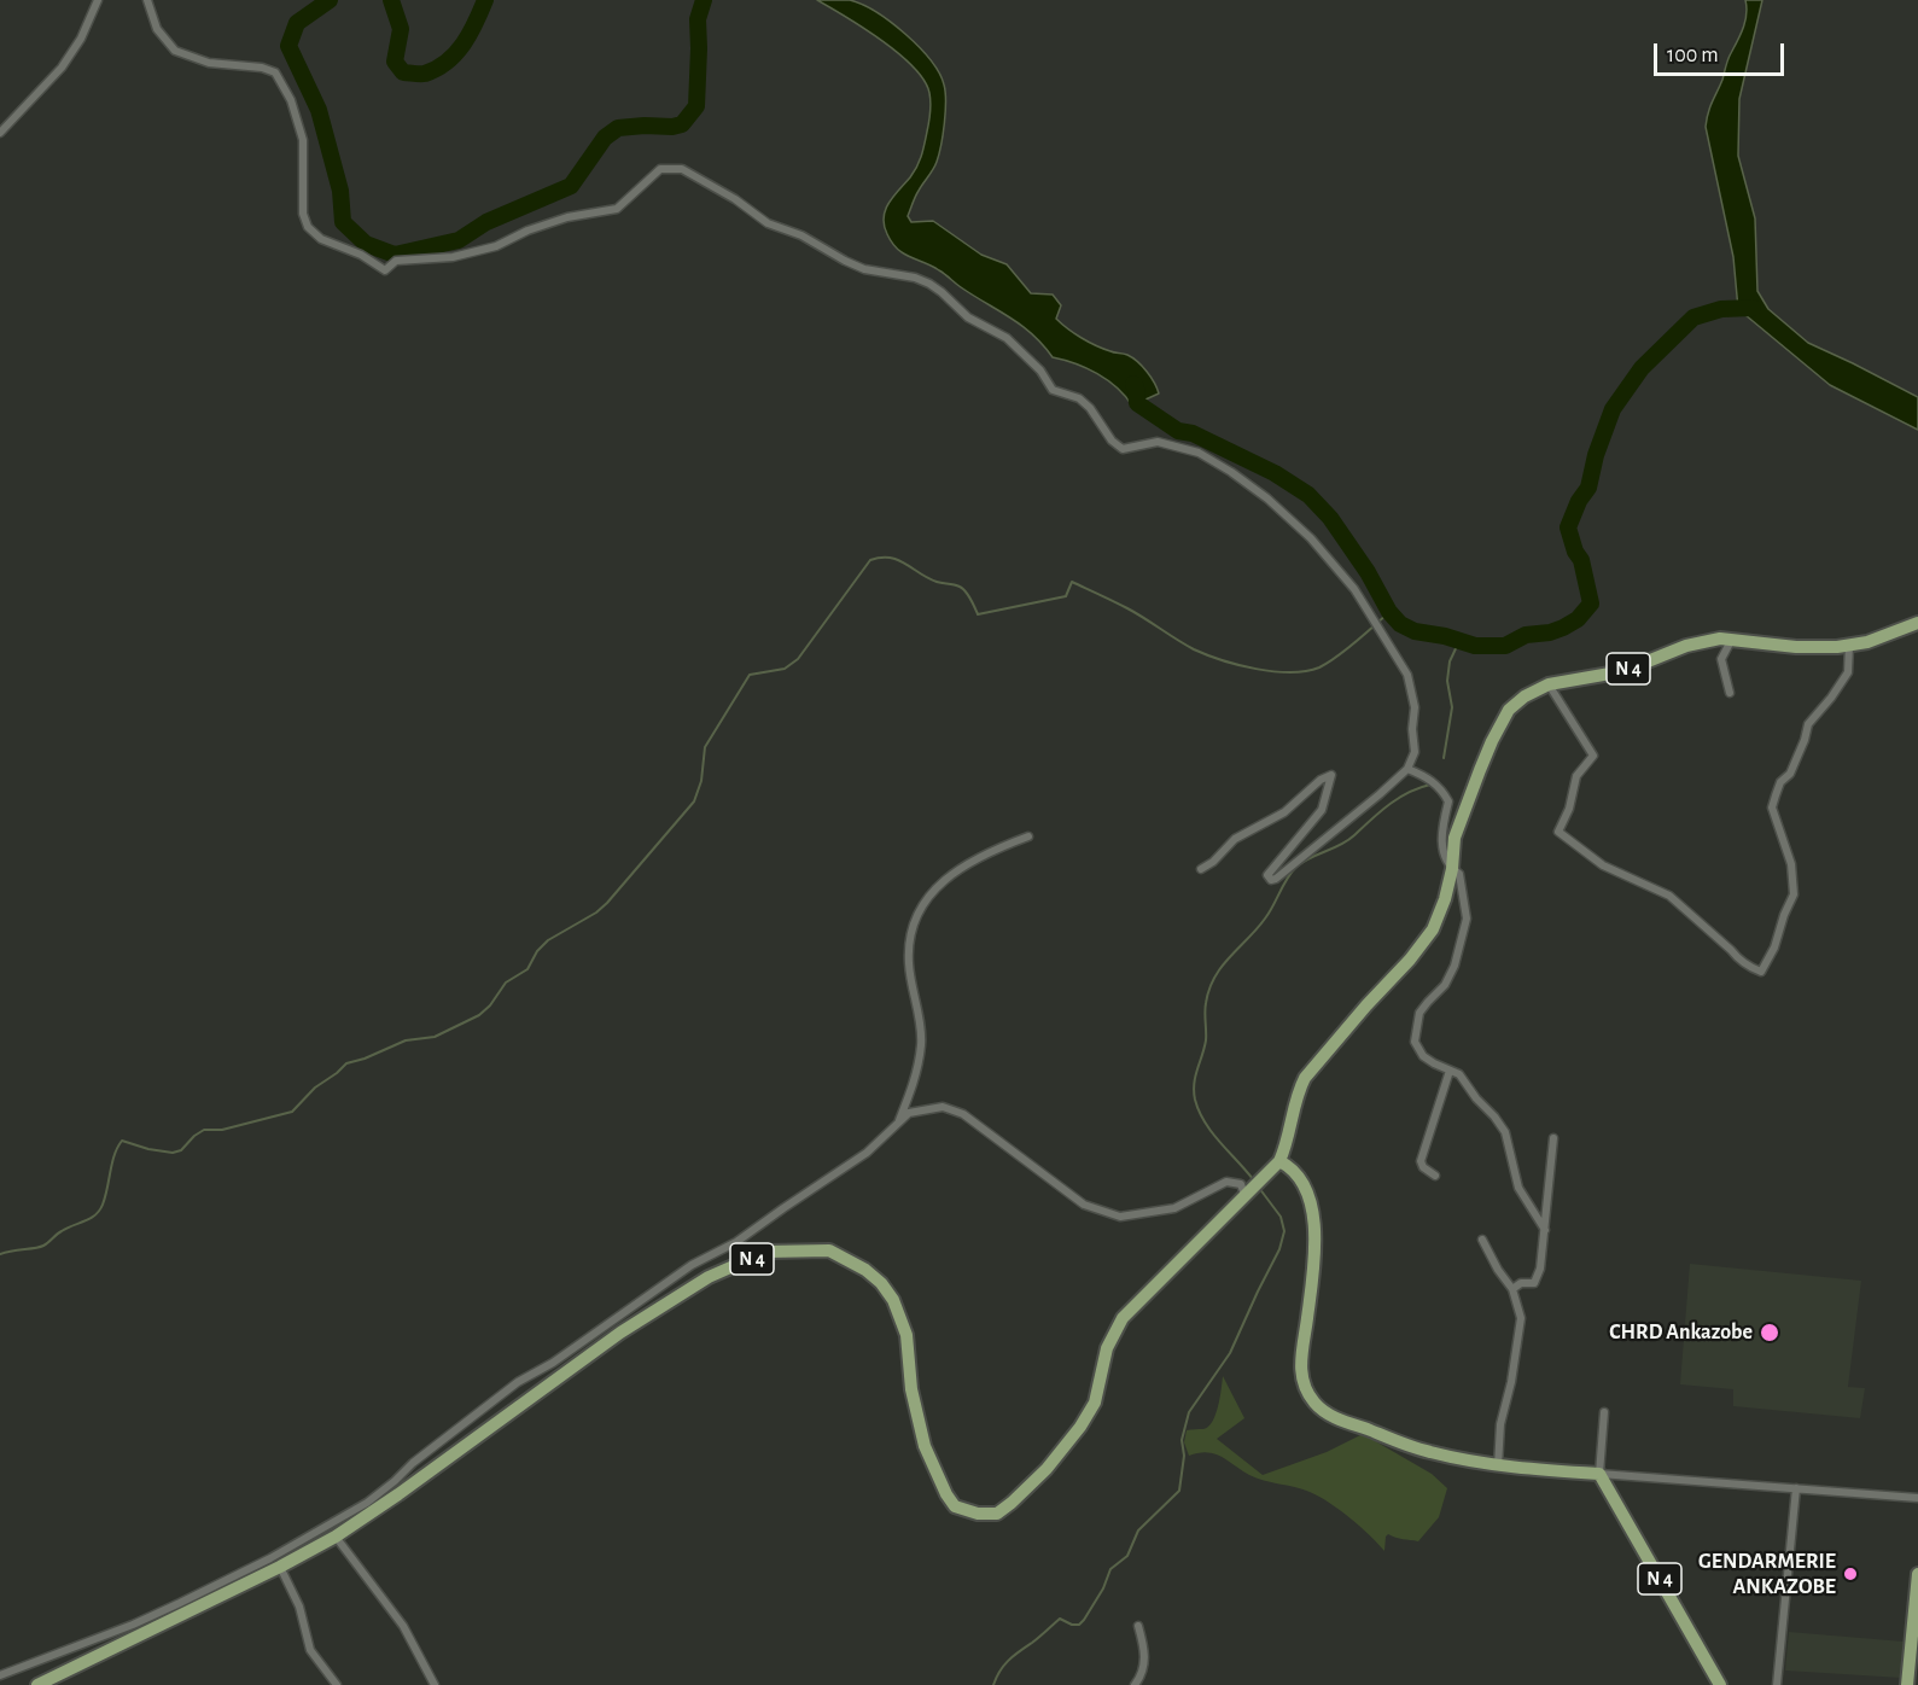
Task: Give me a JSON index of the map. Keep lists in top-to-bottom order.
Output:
{
  "streets": {
    "main road": ["N 4"]
  },
  "places": ["CHRD Ankazobe", "GENDARMERIE ANKAZOBE"],
  "scale_bar": "100 m"
}
